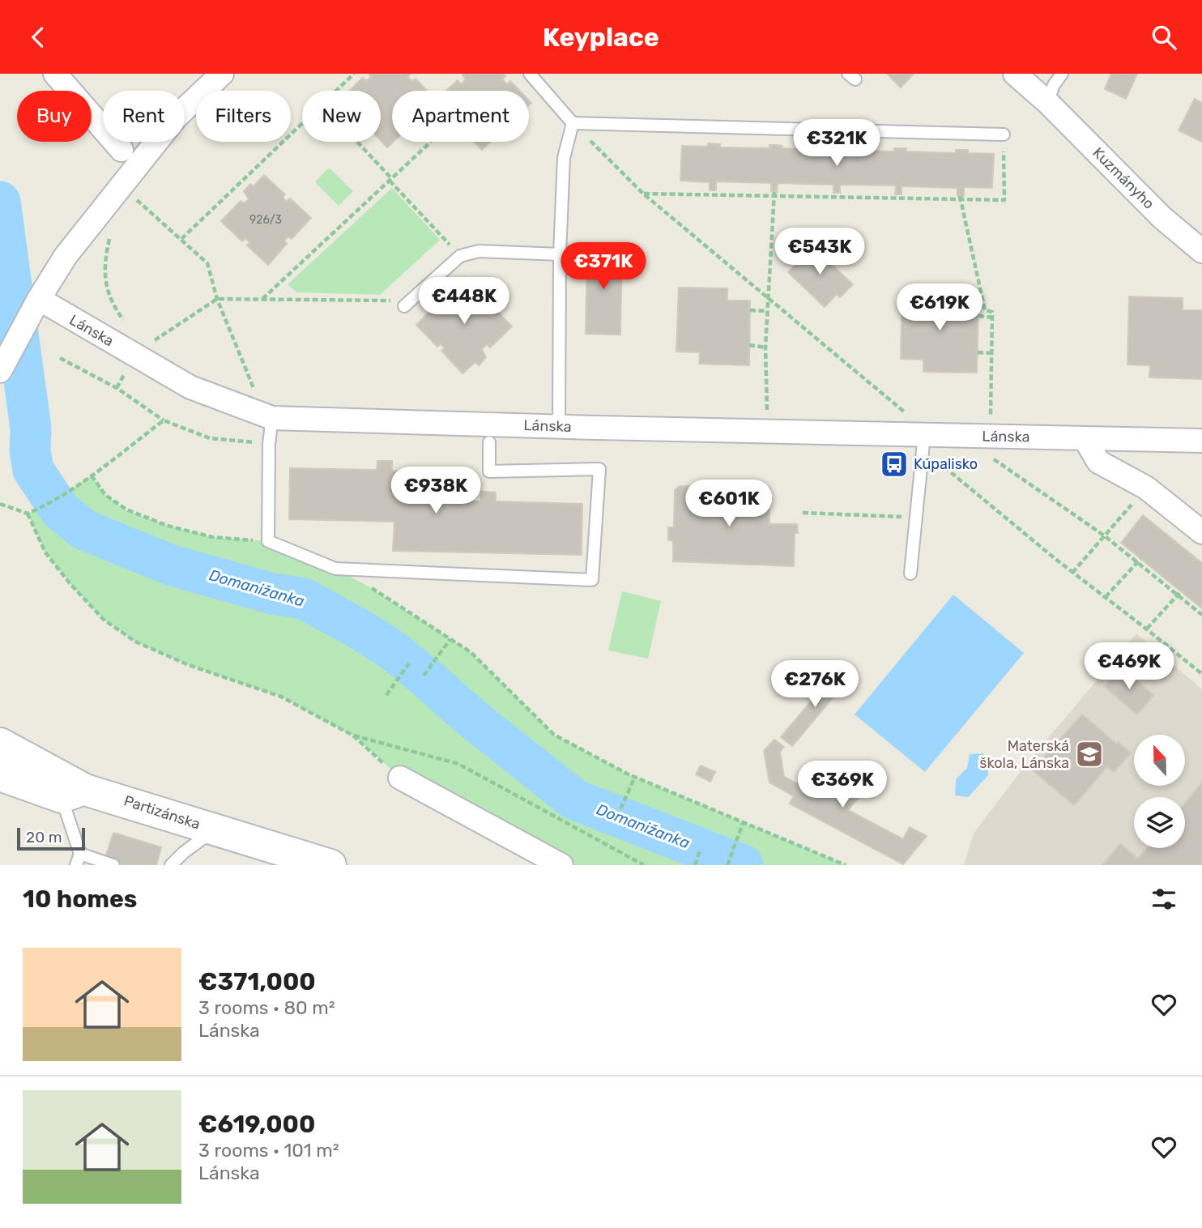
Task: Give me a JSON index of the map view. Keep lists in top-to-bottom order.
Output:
{
  "streets": {
    "main road": ["Partizánska"],
    "street": ["Kuzmányho", "Lánska"]
  },
  "water": ["Domanižanka"],
  "places": {
    "bus stop": ["Kúpalisko"],
    "school or university": ["Materská škola, Lánska"]
  },
  "house_numbers": ["926/3"],
  "scale_bar": "20 m",
  "north": "top",
  "page": {
    "header": "Keyplace",
    "chip": [
      "Buy",
      "Rent",
      "Filters",
      "New",
      "Apartment"
    ],
    "price": [
      "€321K",
      "€543K",
      "€371K",
      "€448K",
      "€619K",
      "€938K",
      "€601K",
      "€469K",
      "€276K",
      "€369K"
    ],
    "scale": "20 m",
    "heading": "10 homes",
    "list": [
      {
        "name": "€371,000",
        "note": "3 rooms · 80 m² · Lánska"
      },
      {
        "name": "€619,000",
        "note": "3 rooms · 101 m² · Lánska"
      }
    ]
  }
}
